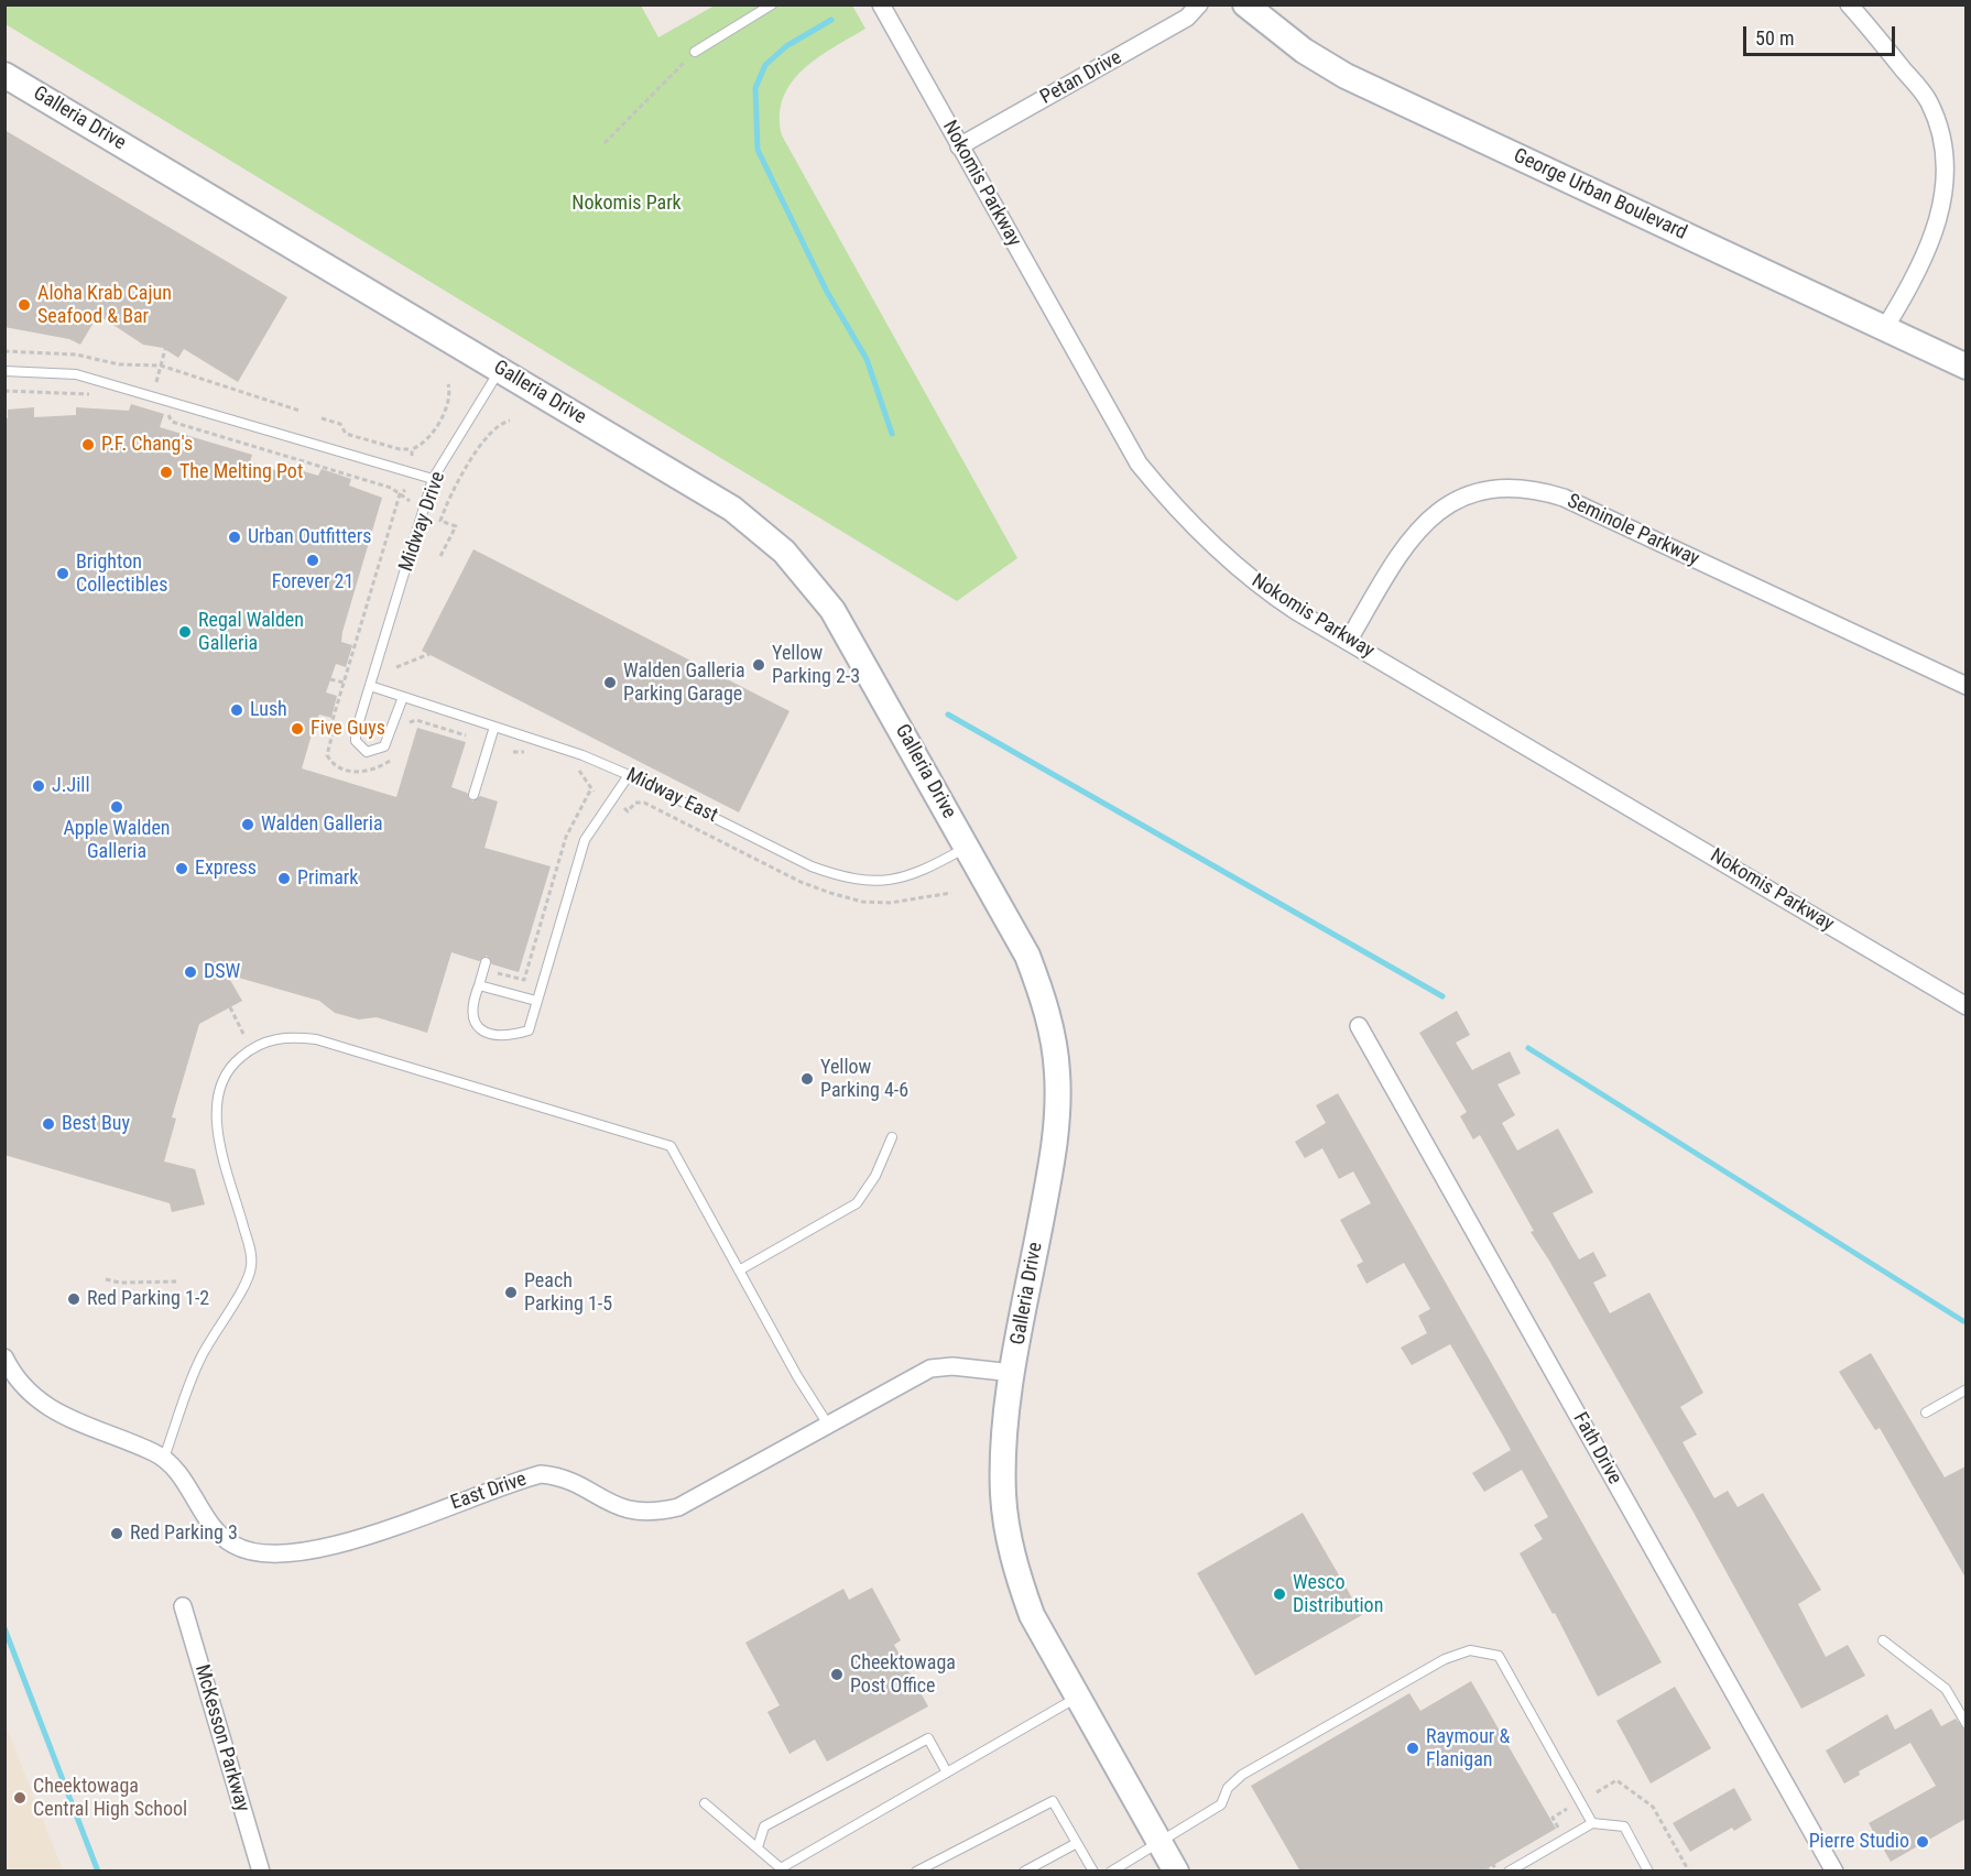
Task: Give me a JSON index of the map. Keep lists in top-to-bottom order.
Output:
{
  "streets": {
    "street": [
      "Petan Drive",
      "Galleria Drive",
      "Nokomis Parkway",
      "George Urban Boulevard",
      "Seminole Parkway",
      "Fath Drive",
      "East Drive",
      "McKesson Parkway"
    ],
    "lane": ["Midway Drive", "Midway East"]
  },
  "crossings": [
    ["Petan Drive", "Nokomis Parkway"],
    ["Galleria Drive", "Midway Drive"],
    ["Galleria Drive", "Midway East"],
    ["Galleria Drive", "East Drive"],
    ["Nokomis Parkway", "Seminole Parkway"],
    ["Midway Drive", "Midway East"]
  ],
  "parks": ["Nokomis Park"],
  "places": [
    "Aloha Krab Cajun Seafood & Bar",
    "P.F. Chang's",
    "The Melting Pot",
    "Urban Outfitters",
    "Forever 21",
    "Brighton Collectibles",
    "Regal Walden Galleria",
    "Yellow Parking 2-3",
    "Walden Galleria Parking Garage",
    "Lush",
    "Five Guys",
    "J.Jill",
    "Apple Walden Galleria",
    "Walden Galleria",
    "Express",
    "Primark",
    "DSW",
    "Yellow Parking 4-6",
    "Best Buy",
    "Peach Parking 1-5",
    "Red Parking 1-2",
    "Red Parking 3",
    "Wesco Distribution",
    "Cheektowaga Post Office",
    "Raymour & Flanigan",
    "Cheektowaga Central High School",
    "Pierre Studio"
  ],
  "scale_bar": "50 m"
}
